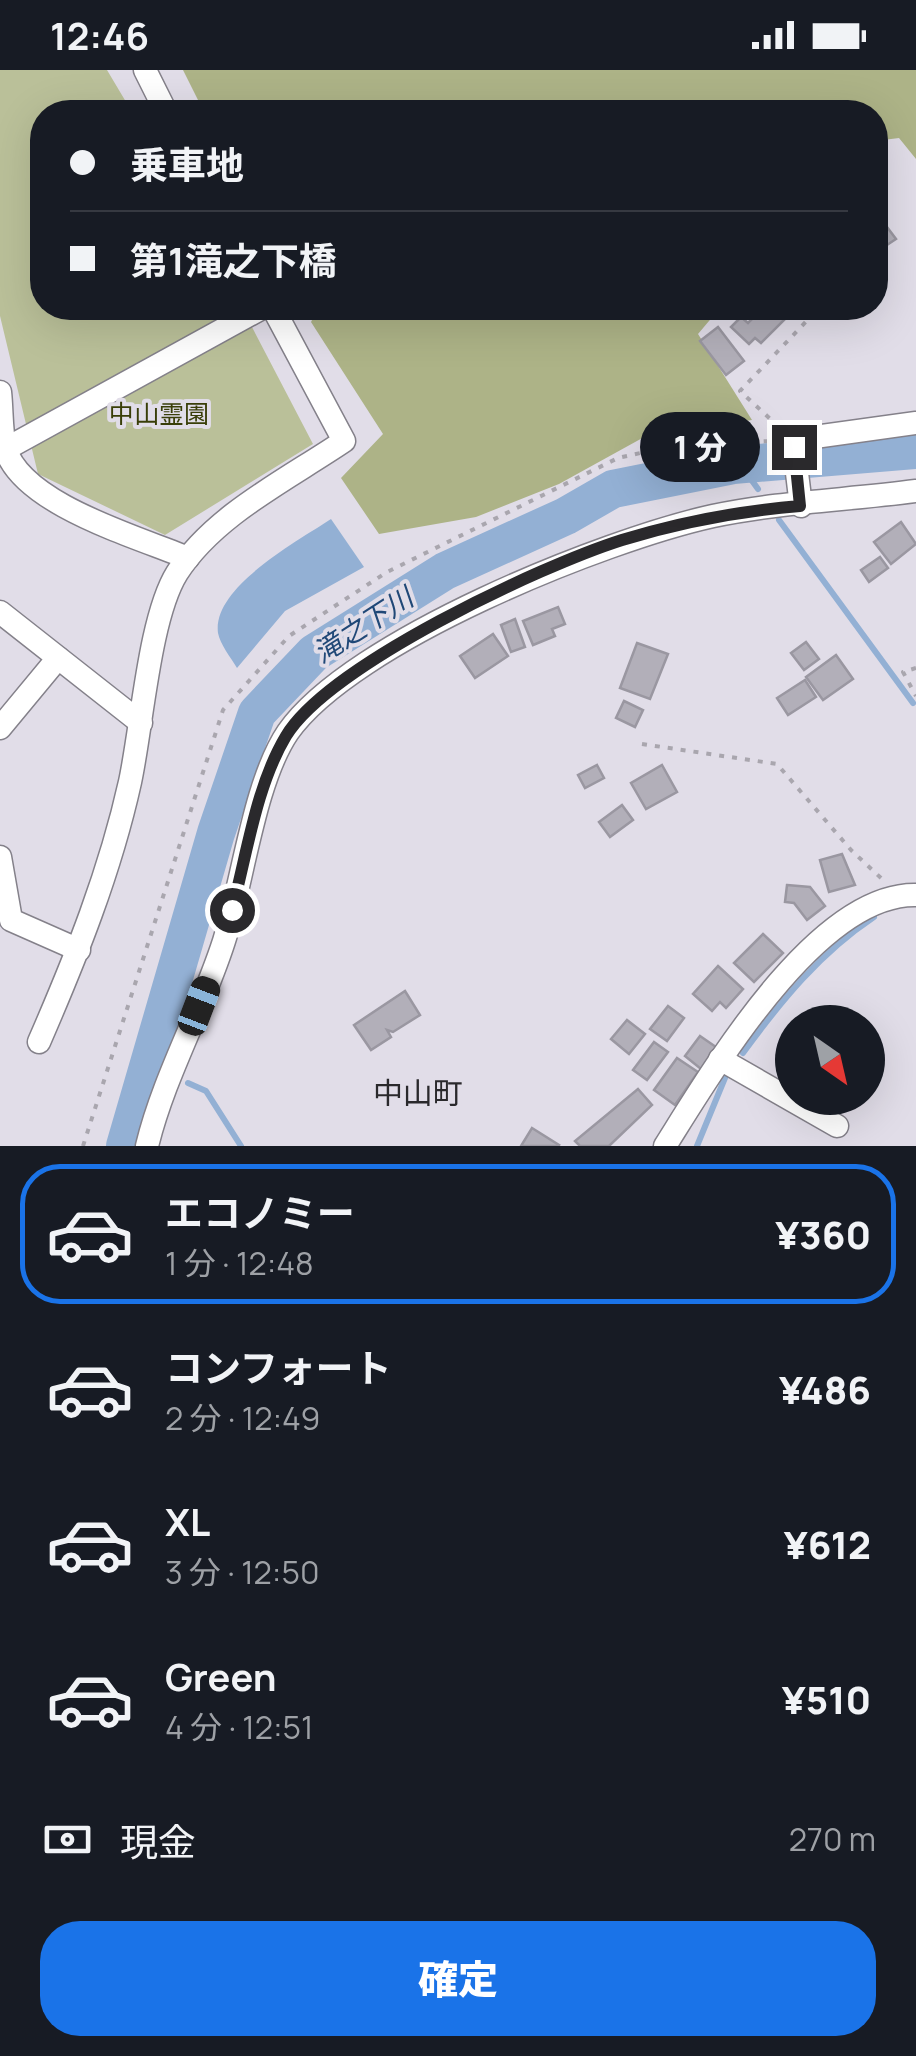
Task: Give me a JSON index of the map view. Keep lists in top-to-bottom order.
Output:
{
  "districts": ["中山町"],
  "water": ["滝之下川"],
  "parks": ["中山霊園"],
  "north": "bottom right",
  "page": {
    "status": "12:46",
    "banner": ["乗車地", "第1滝之下橋"],
    "bubble": "1 分",
    "list": [
      {
        "name": "エコノミー",
        "note": "1 分 · 12:48",
        "value": "¥360"
      },
      {
        "name": "コンフォート",
        "note": "2 分 · 12:49",
        "value": "¥486"
      },
      {
        "name": "XL",
        "note": "3 分 · 12:50",
        "value": "¥612"
      },
      {
        "name": "Green",
        "note": "4 分 · 12:51",
        "value": "¥510"
      }
    ],
    "pay": ["現金", "270 m"],
    "buttons": "確定"
  }
}
